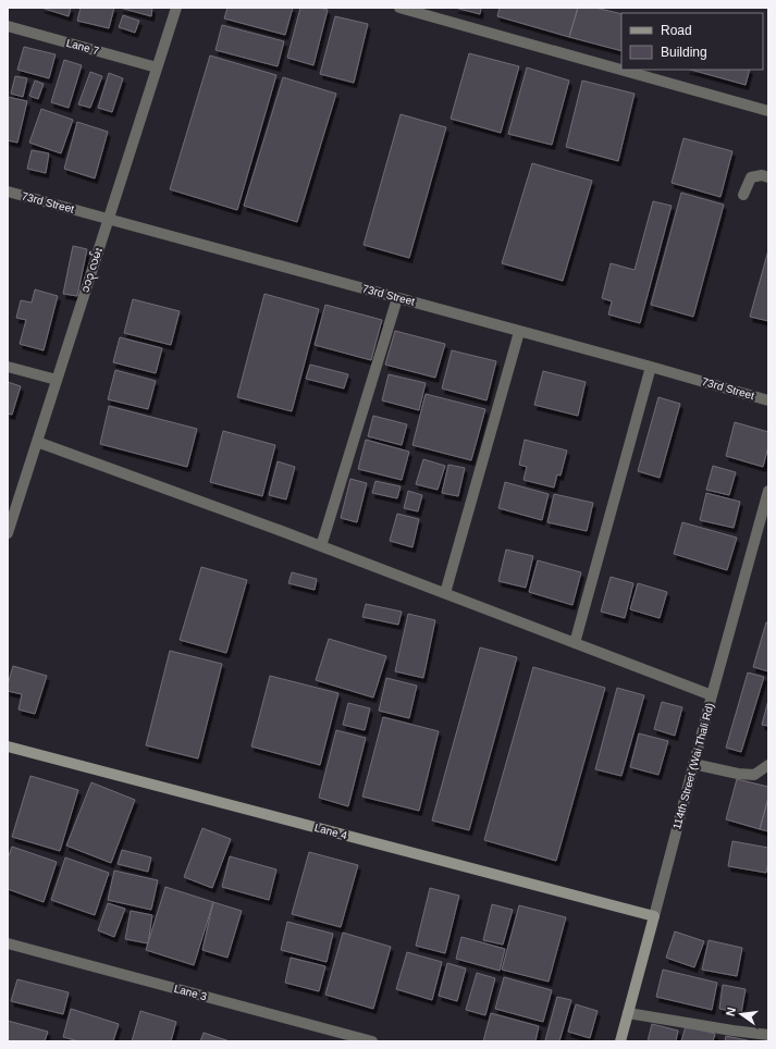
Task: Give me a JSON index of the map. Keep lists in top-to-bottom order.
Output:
{
  "streets": {
    "street": [
      "Lane 7",
      "73rd Street",
      "၁၁၃ လမ်း",
      "114th Street (Wai Thali Rd)",
      "Lane 4",
      "Lane 3"
    ]
  },
  "crossings": [
    ["Lane 7", "၁၁၃ လမ်း"],
    ["73rd Street", "၁၁၃ လမ်း"],
    ["114th Street (Wai Thali Rd)", "Lane 4"]
  ],
  "legend": ["Road", "Building"],
  "north": "left"
}
